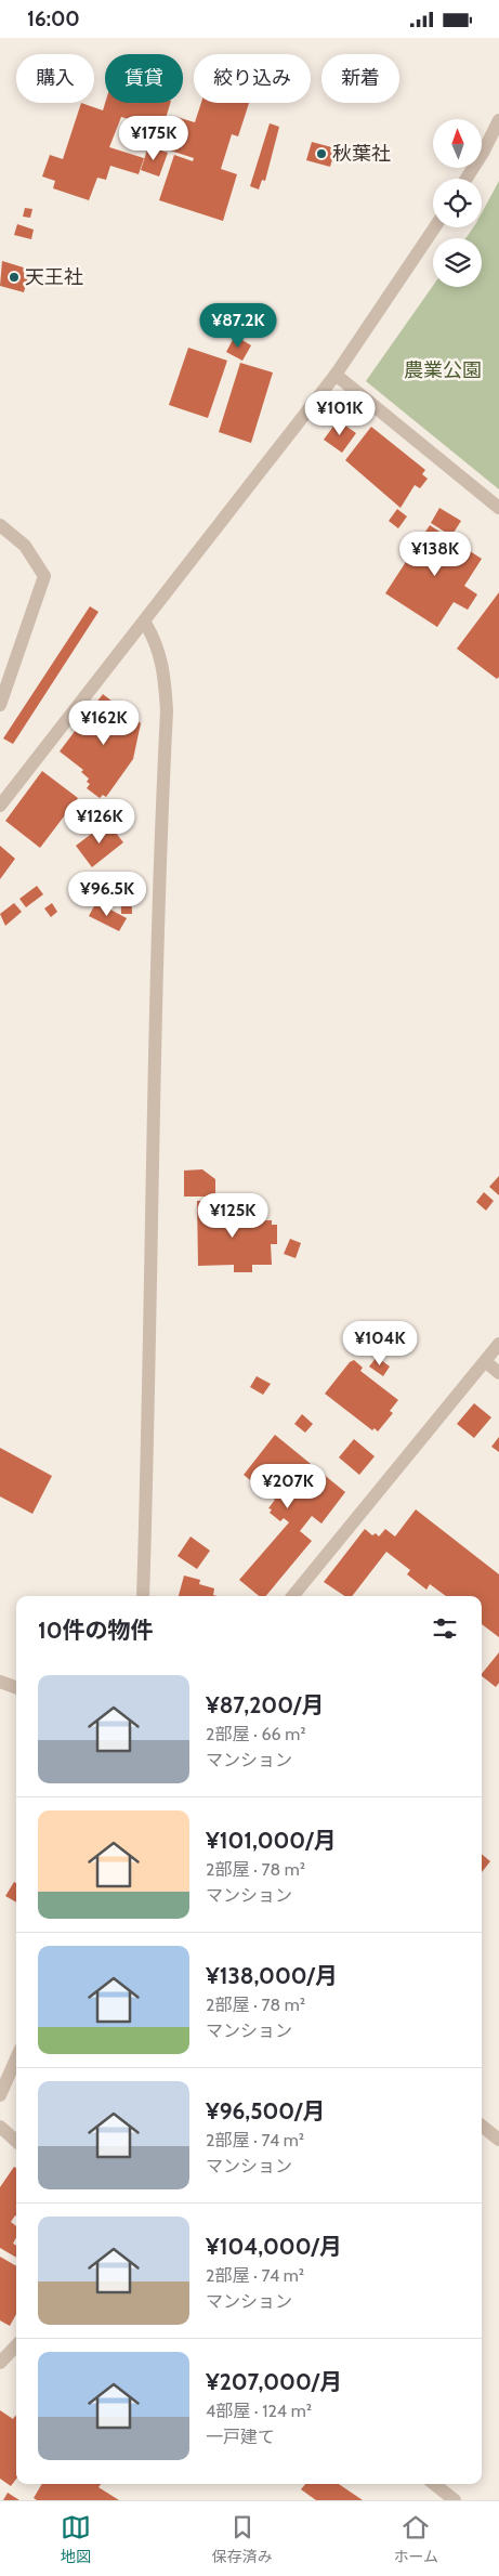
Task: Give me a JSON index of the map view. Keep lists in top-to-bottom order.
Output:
{
  "parks": ["農業公園"],
  "places": ["秋葉社", "天王社"],
  "north": "top",
  "page": {
    "status": "16:00",
    "chip": [
      "購入",
      "賃貸",
      "絞り込み",
      "新着"
    ],
    "price": [
      "¥175K",
      "¥87.2K",
      "¥101K",
      "¥138K",
      "¥162K",
      "¥126K",
      "¥96.5K",
      "¥125K",
      "¥104K",
      "¥207K"
    ],
    "heading": "10件の物件",
    "list": [
      {
        "name": "¥87,200/月",
        "note": "2部屋 · 66 m² · マンション"
      },
      {
        "name": "¥101,000/月",
        "note": "2部屋 · 78 m² · マンション"
      },
      {
        "name": "¥138,000/月",
        "note": "2部屋 · 78 m² · マンション"
      },
      {
        "name": "¥96,500/月",
        "note": "2部屋 · 74 m² · マンション"
      },
      {
        "name": "¥104,000/月",
        "note": "2部屋 · 74 m² · マンション"
      },
      {
        "name": "¥207,000/月",
        "note": "4部屋 · 124 m² · 一戸建て"
      }
    ],
    "tabs": ["地図", "保存済み", "ホーム"]
  }
}
